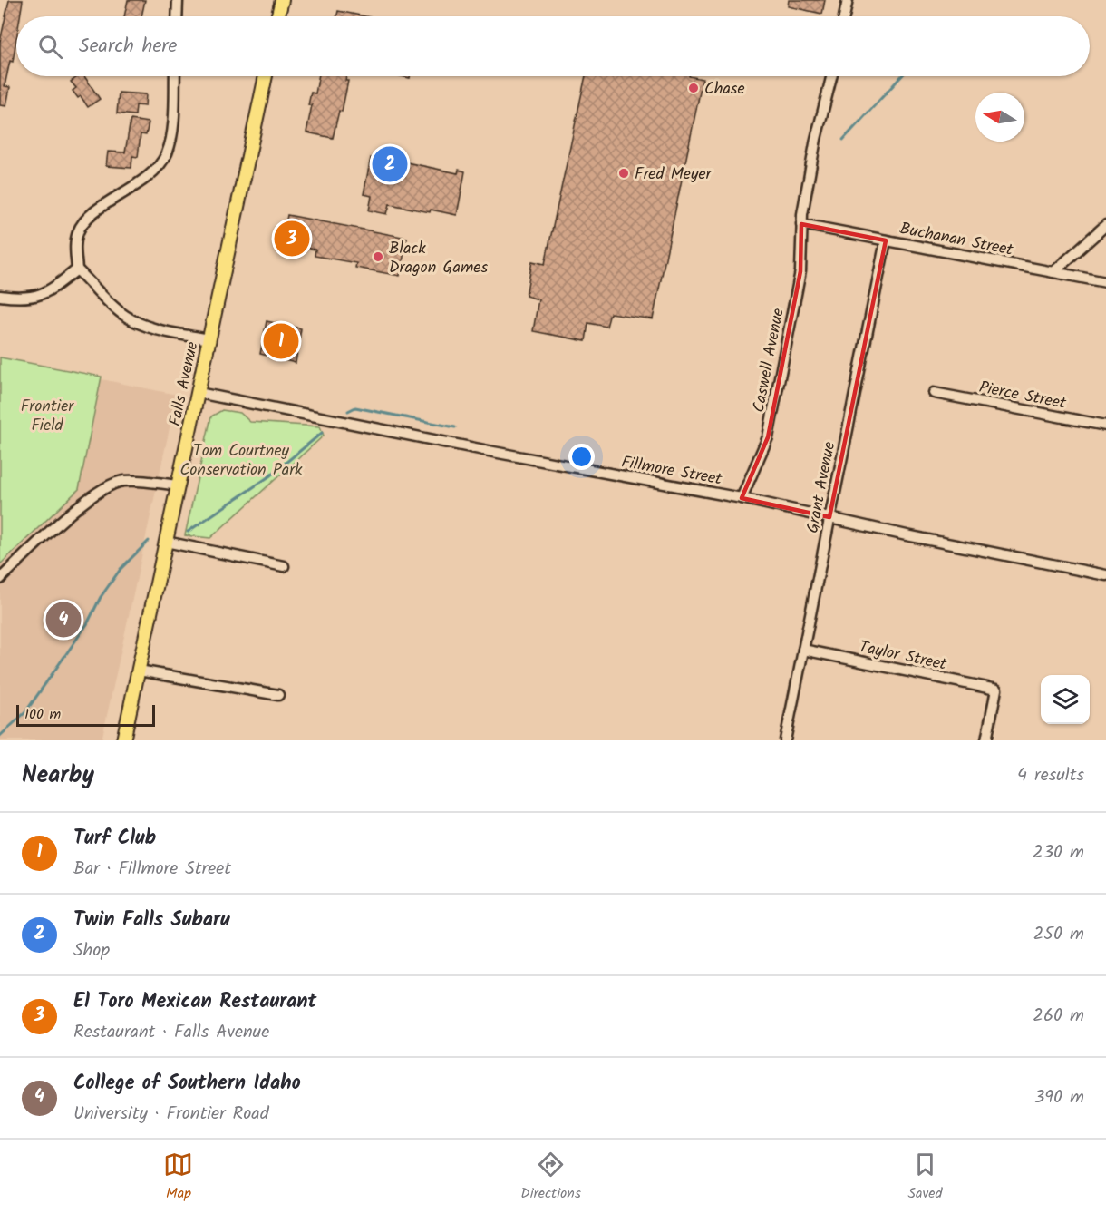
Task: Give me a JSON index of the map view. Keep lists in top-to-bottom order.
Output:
{
  "streets": {
    "main road": ["Falls Avenue"],
    "street": [
      "Buchanan Street",
      "Caswell Avenue",
      "Pierce Street",
      "Fillmore Street",
      "Grant Avenue",
      "Taylor Street"
    ]
  },
  "crossings": [
    ["Buchanan Street", "Caswell Avenue"],
    ["Buchanan Street", "Grant Avenue"],
    ["Caswell Avenue", "Fillmore Street"],
    ["Falls Avenue", "Fillmore Street"],
    ["Fillmore Street", "Grant Avenue"],
    ["Grant Avenue", "Taylor Street"]
  ],
  "parks": ["Frontier Field", "Tom Courtney Conservation Park"],
  "places": ["Chase", "Fred Meyer", "Black Dragon Games"],
  "scale_bar": "100 m",
  "north": "left",
  "page": {
    "search": "Search here",
    "pins": [
      "2",
      "3",
      "1",
      "4"
    ],
    "scale": "100 m",
    "heading": ["Nearby", "4 results"],
    "list": [
      {
        "mark": "1",
        "name": "Turf Club",
        "note": "Bar · Fillmore Street",
        "value": "230 m"
      },
      {
        "mark": "2",
        "name": "Twin Falls Subaru",
        "note": "Shop",
        "value": "250 m"
      },
      {
        "mark": "3",
        "name": "El Toro Mexican Restaurant",
        "note": "Restaurant · Falls Avenue",
        "value": "260 m"
      },
      {
        "mark": "4",
        "name": "College of Southern Idaho",
        "note": "University · Frontier Road",
        "value": "390 m"
      }
    ],
    "nav": ["Map", "Directions", "Saved"]
  }
}
